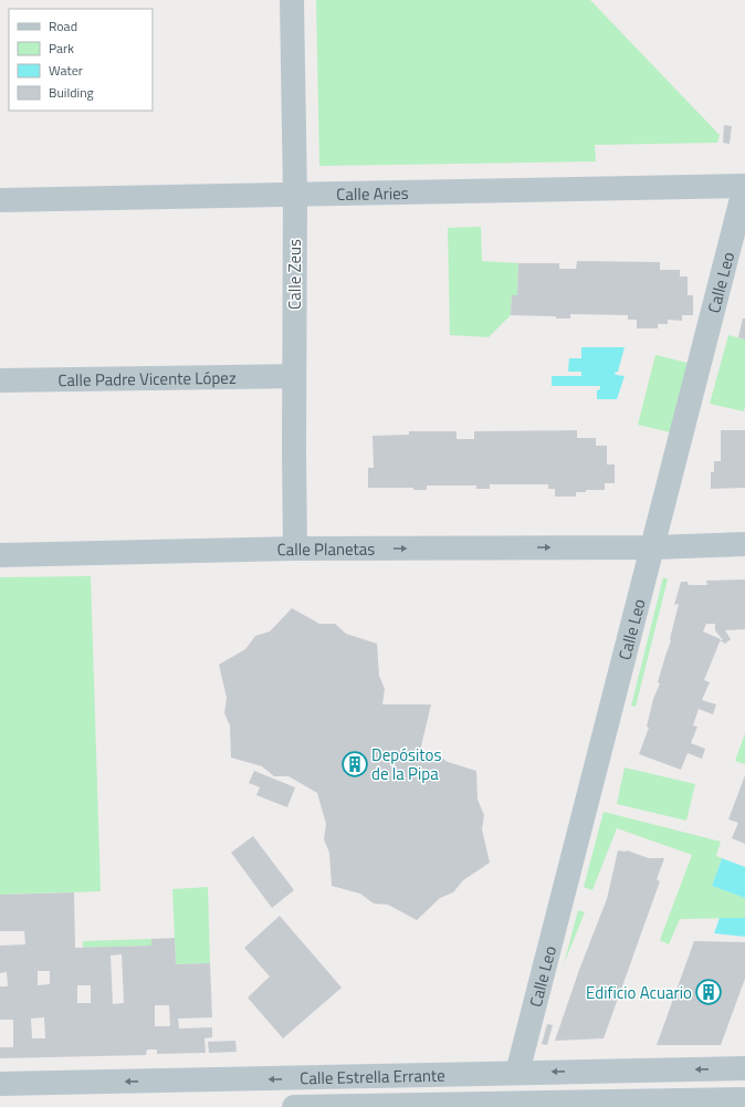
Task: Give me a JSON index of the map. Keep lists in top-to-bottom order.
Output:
{
  "streets": {
    "street": [
      "Calle Aries",
      "Calle Zeus",
      "Calle Leo",
      "Calle Padre Vicente López",
      "Calle Planetas",
      "Calle Estrella Errante"
    ]
  },
  "crossings": [
    ["Calle Aries", "Calle Zeus"],
    ["Calle Aries", "Calle Leo"],
    ["Calle Zeus", "Calle Padre Vicente López"],
    ["Calle Zeus", "Calle Planetas"],
    ["Calle Leo", "Calle Planetas"],
    ["Calle Leo", "Calle Estrella Errante"]
  ],
  "one_way": ["Calle Planetas"],
  "places": {
    "building": ["Depósitos de la Pipa", "Edificio Acuario"]
  },
  "legend": [
    "Road",
    "Park",
    "Water",
    "Building"
  ]
}
